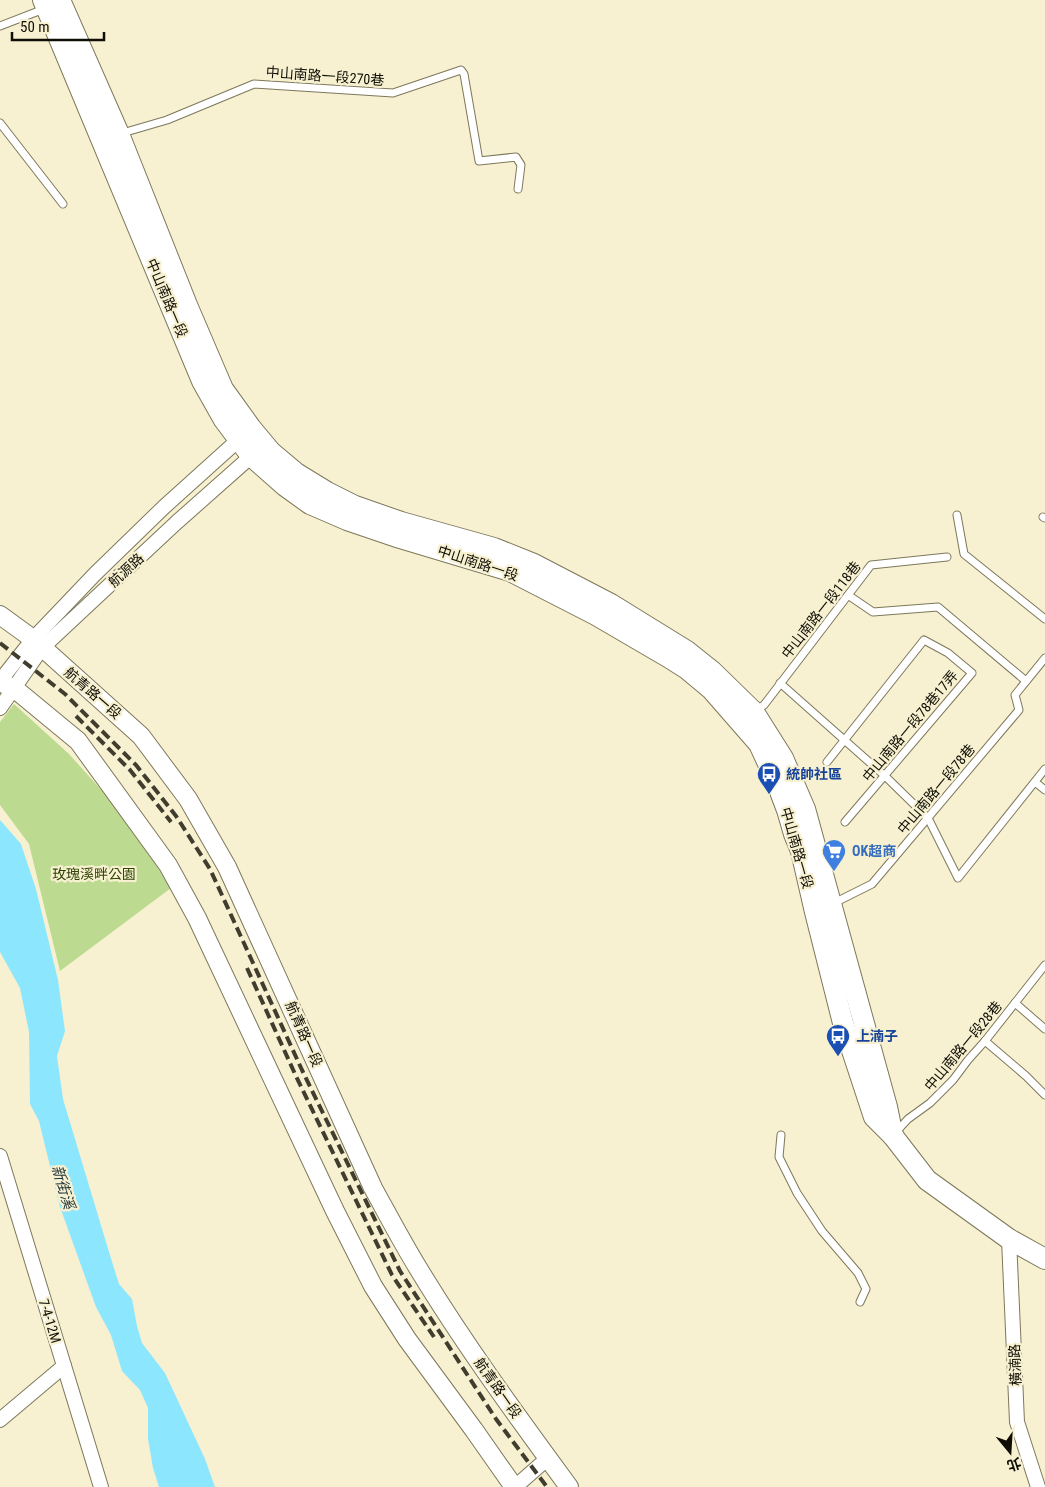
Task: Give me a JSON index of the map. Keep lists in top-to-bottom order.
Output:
{
  "streets": {
    "main road": ["中山南路一段"],
    "street": [
      "航源路",
      "航青路一段",
      "7-4-12M",
      "橫湳路"
    ],
    "lane": [
      "中山南路一段270巷",
      "中山南路一段118巷",
      "中山南路一段78巷17弄",
      "中山南路一段78巷",
      "中山南路一段28巷"
    ]
  },
  "crossings": [
    ["中山南路一段270巷", "中山南路一段"],
    ["中山南路一段", "航源路"],
    ["中山南路一段", "中山南路一段118巷"],
    ["中山南路一段", "中山南路一段78巷"],
    ["中山南路一段", "中山南路一段28巷"],
    ["中山南路一段", "橫湳路"],
    ["航源路", "航青路一段"]
  ],
  "water": ["新街溪"],
  "parks": ["玫瑰溪畔公園"],
  "places": {
    "bus stop": ["統帥社區", "上湳子"],
    "supermarket": ["OK超商"]
  },
  "scale_bar": "50 m",
  "north": "bottom"
}
